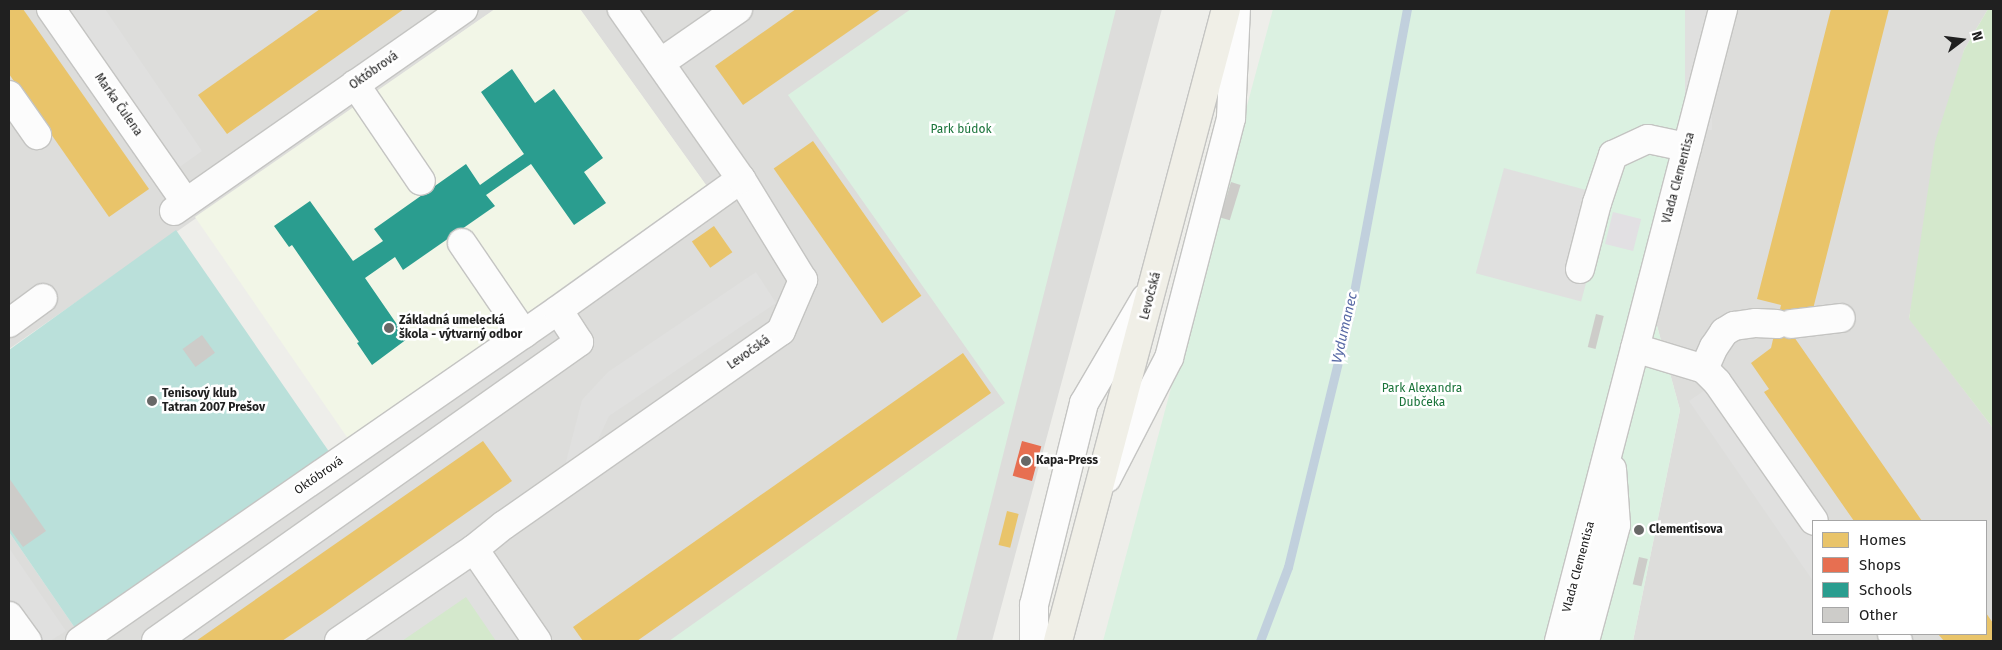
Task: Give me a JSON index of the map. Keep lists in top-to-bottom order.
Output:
{
  "streets": {
    "main road": ["Levočská"],
    "street": ["Októbrová", "Marka Čulena", "Vlada Clementisa"]
  },
  "crossings": [
    ["Októbrová", "Marka Čulena"],
    ["Októbrová", "Levočská"]
  ],
  "water": ["Vydumanec"],
  "parks": ["Park búdok", "Park Alexandra Dubčeka"],
  "places": [
    "Základná umelecká škola - výtvarný odbor",
    "Tenisový klub Tatran 2007 Prešov",
    "Kapa-Press",
    "Clementisova"
  ],
  "legend": [
    "Homes",
    "Shops",
    "Schools",
    "Other"
  ],
  "north": "right"
}
